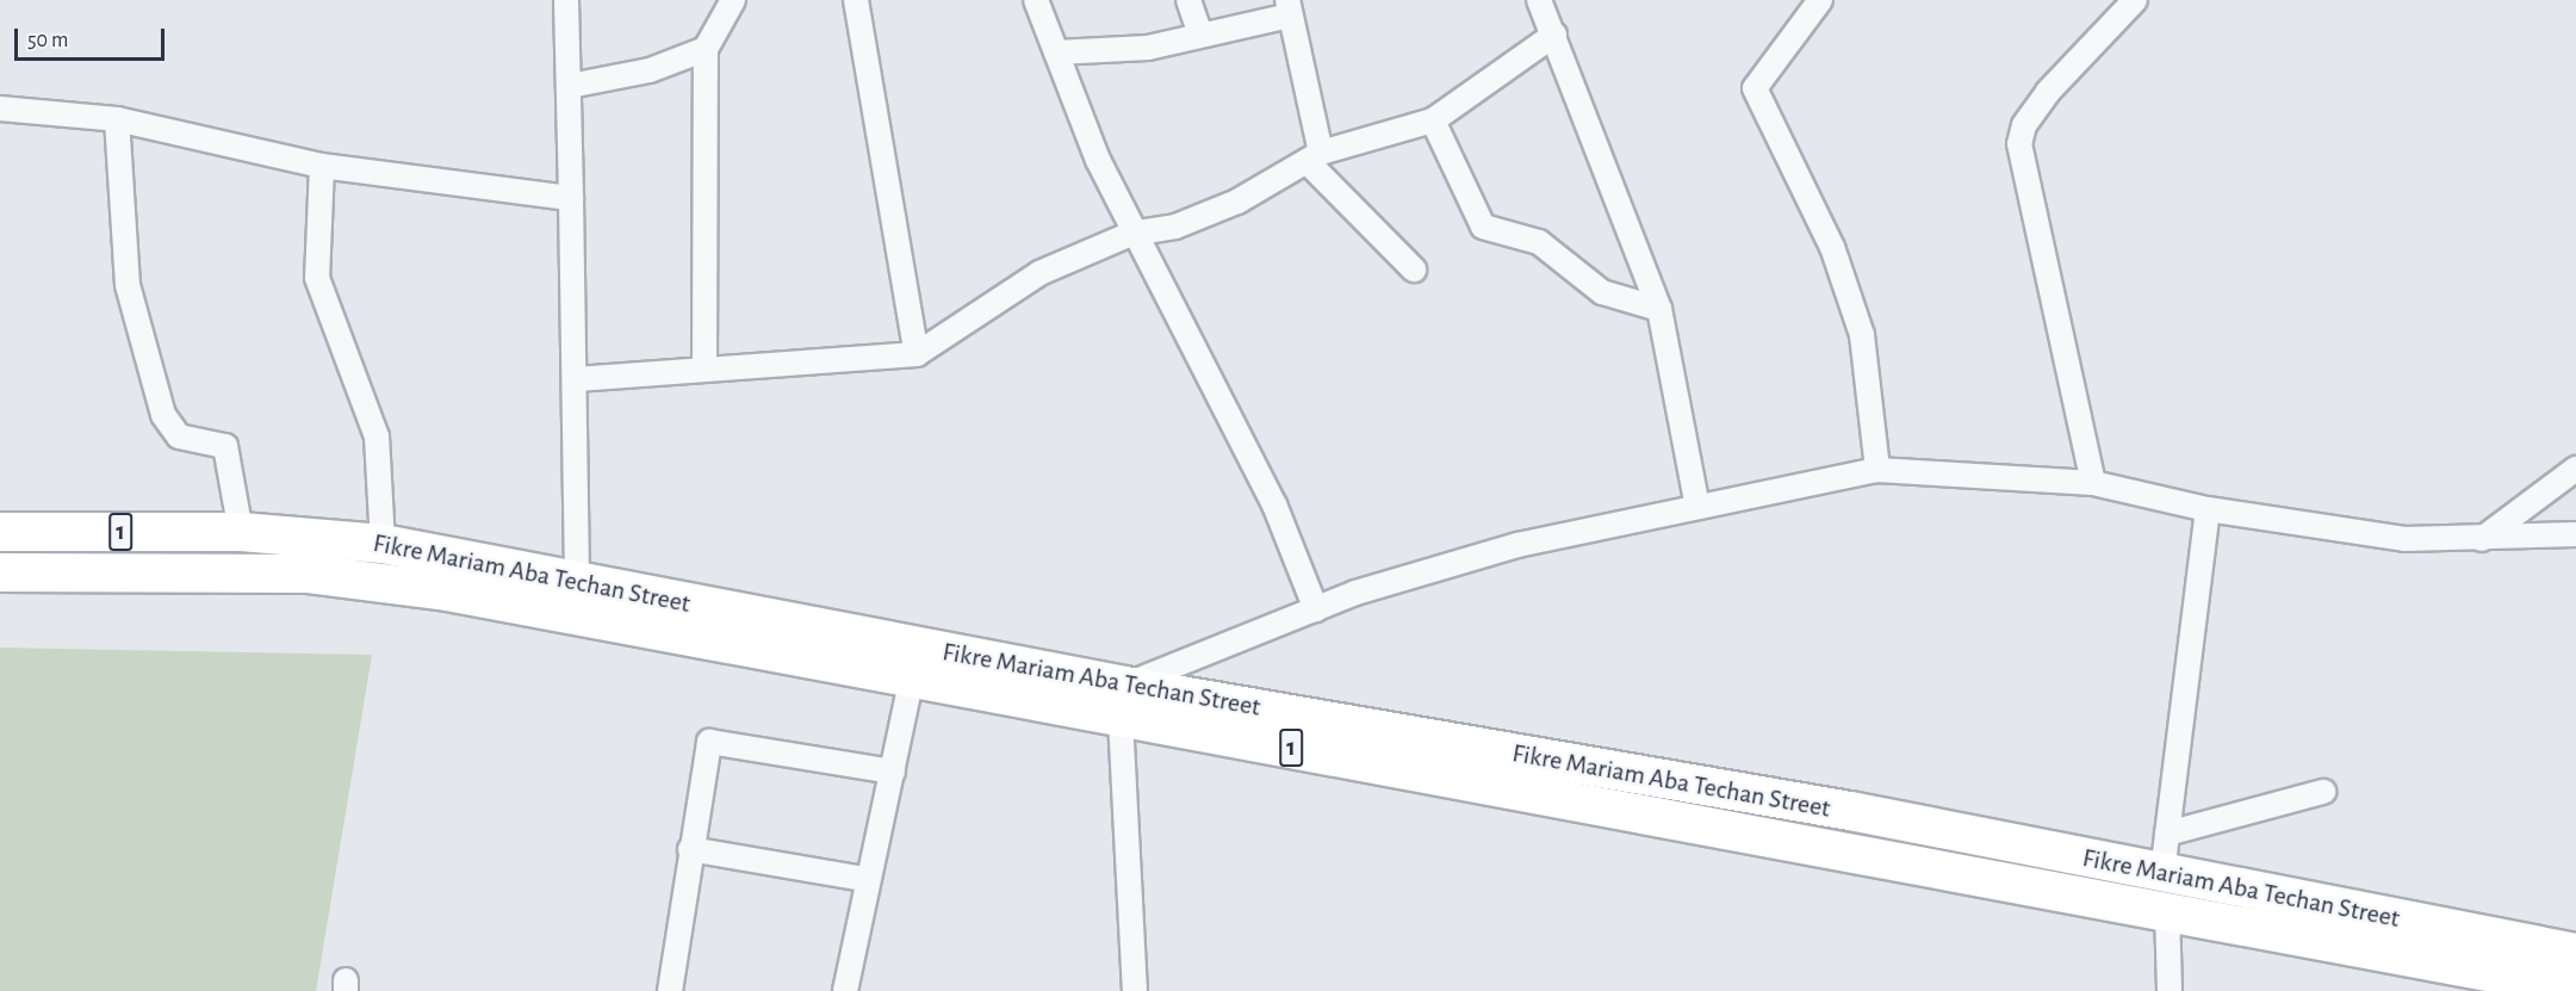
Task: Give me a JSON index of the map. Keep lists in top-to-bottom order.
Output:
{
  "streets": {
    "main road": ["1", "Fikre Mariam Aba Techan Street"]
  },
  "scale_bar": "50 m"
}
